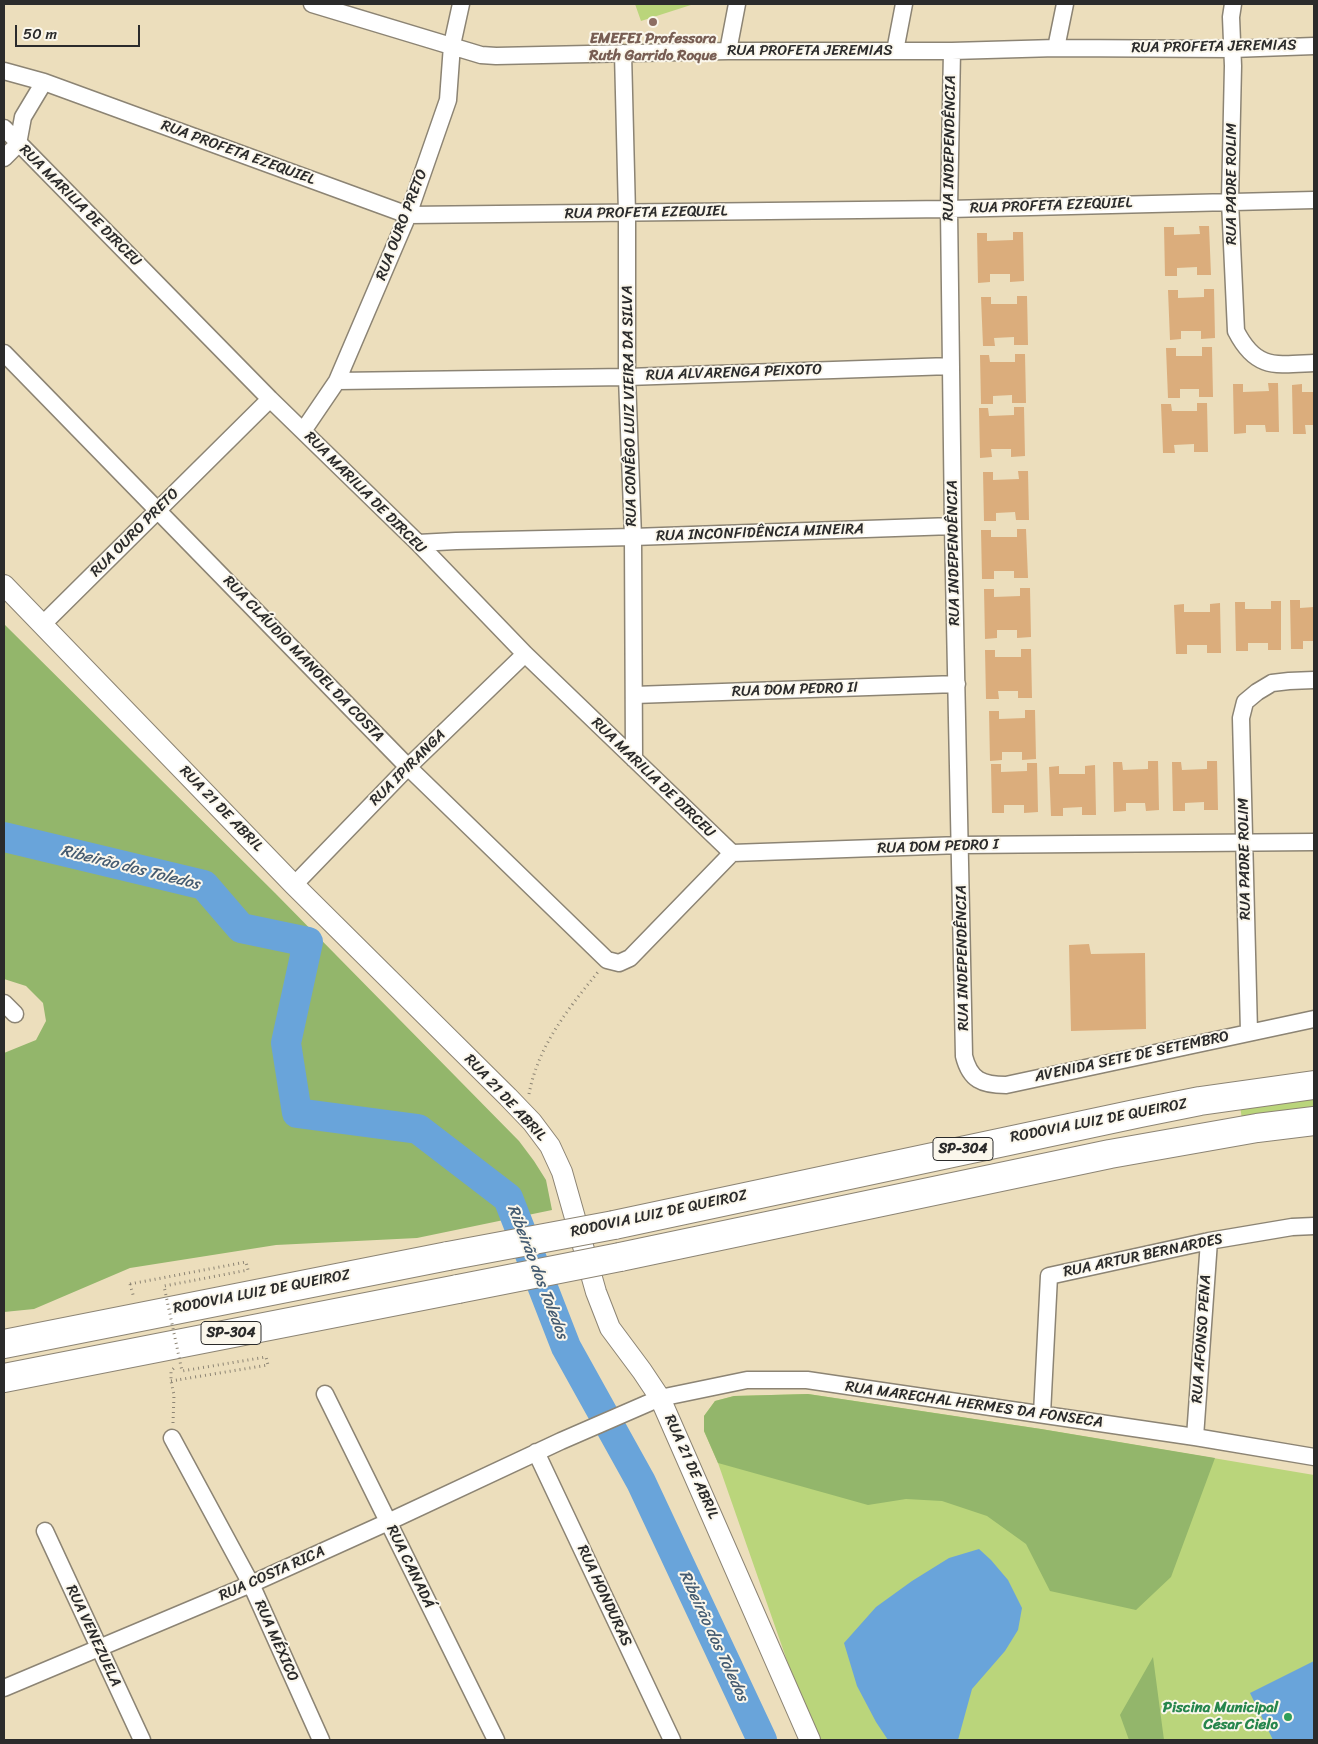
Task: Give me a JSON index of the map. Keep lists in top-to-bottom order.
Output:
{
  "streets": {
    "highway": ["RODOVIA LUIZ DE QUEIROZ", "SP-304"],
    "street": [
      "RUA PROFETA JEREMIAS",
      "RUA INDEPENDÊNCIA",
      "RUA PROFETA EZEQUIEL",
      "RUA PADRE ROLIM",
      "RUA MARILIA DE DIRCEU",
      "RUA OURO PRETO",
      "RUA ALVARENGA PEIXOTO",
      "RUA CONÊGO LUIZ VIEIRA DA SILVA",
      "RUA INCONFIDÊNCIA MINEIRA",
      "RUA CLÁUDIO MANOEL DA COSTA",
      "RUA DOM PEDRO II",
      "RUA IPIRANGA",
      "RUA 21 DE ABRIL",
      "RUA DOM PEDRO I",
      "AVENIDA SETE DE SETEMBRO",
      "RUA ARTUR BERNARDES",
      "RUA AFONSO PENA",
      "RUA MARECHAL HERMES DA FONSECA",
      "RUA CANADÁ",
      "RUA COSTA RICA",
      "RUA HONDURAS",
      "RUA VENEZUELA",
      "RUA MÉXICO"
    ]
  },
  "crossings": [
    ["RUA PROFETA JEREMIAS", "RUA INDEPENDÊNCIA"],
    ["RUA PROFETA JEREMIAS", "RUA PADRE ROLIM"],
    ["RUA PROFETA JEREMIAS", "RUA OURO PRETO"],
    ["RUA PROFETA JEREMIAS", "RUA CONÊGO LUIZ VIEIRA DA SILVA"],
    ["RUA INDEPENDÊNCIA", "RUA PROFETA EZEQUIEL"],
    ["RUA INDEPENDÊNCIA", "RUA ALVARENGA PEIXOTO"],
    ["RUA INDEPENDÊNCIA", "RUA INCONFIDÊNCIA MINEIRA"],
    ["RUA INDEPENDÊNCIA", "RUA DOM PEDRO II"],
    ["RUA INDEPENDÊNCIA", "RUA DOM PEDRO I"],
    ["RUA INDEPENDÊNCIA", "AVENIDA SETE DE SETEMBRO"],
    ["RUA PROFETA EZEQUIEL", "RUA PADRE ROLIM"],
    ["RUA PROFETA EZEQUIEL", "RUA OURO PRETO"],
    ["RUA PROFETA EZEQUIEL", "RUA CONÊGO LUIZ VIEIRA DA SILVA"],
    ["RUA PADRE ROLIM", "RUA DOM PEDRO I"],
    ["RUA PADRE ROLIM", "AVENIDA SETE DE SETEMBRO"],
    ["RUA MARILIA DE DIRCEU", "RUA OURO PRETO"],
    ["RUA MARILIA DE DIRCEU", "RUA CONÊGO LUIZ VIEIRA DA SILVA"],
    ["RUA MARILIA DE DIRCEU", "RUA INCONFIDÊNCIA MINEIRA"],
    ["RUA MARILIA DE DIRCEU", "RUA IPIRANGA"],
    ["RUA MARILIA DE DIRCEU", "RUA DOM PEDRO I"],
    ["RUA OURO PRETO", "RUA ALVARENGA PEIXOTO"],
    ["RUA OURO PRETO", "RUA CLÁUDIO MANOEL DA COSTA"],
    ["RUA OURO PRETO", "RUA 21 DE ABRIL"],
    ["RUA ALVARENGA PEIXOTO", "RUA CONÊGO LUIZ VIEIRA DA SILVA"],
    ["RUA CONÊGO LUIZ VIEIRA DA SILVA", "RUA INCONFIDÊNCIA MINEIRA"],
    ["RUA CONÊGO LUIZ VIEIRA DA SILVA", "RUA DOM PEDRO II"],
    ["RUA CLÁUDIO MANOEL DA COSTA", "RUA IPIRANGA"],
    ["RUA IPIRANGA", "RUA 21 DE ABRIL"],
    ["RUA 21 DE ABRIL", "RUA MARECHAL HERMES DA FONSECA"],
    ["RUA ARTUR BERNARDES", "RUA AFONSO PENA"],
    ["RUA ARTUR BERNARDES", "RUA MARECHAL HERMES DA FONSECA"],
    ["RUA AFONSO PENA", "RUA MARECHAL HERMES DA FONSECA"],
    ["RUA MARECHAL HERMES DA FONSECA", "RUA COSTA RICA"],
    ["RUA MARECHAL HERMES DA FONSECA", "RUA HONDURAS"],
    ["RUA CANADÁ", "RUA COSTA RICA"],
    ["RUA COSTA RICA", "RUA HONDURAS"],
    ["RUA COSTA RICA", "RUA VENEZUELA"],
    ["RUA COSTA RICA", "RUA MÉXICO"]
  ],
  "water": ["Ribeirão dos Toledos"],
  "places": ["EMEFEI Professora Ruth Garrido Roque", "Piscina Municipal César Cielo"],
  "scale_bar": "50 m"
}
